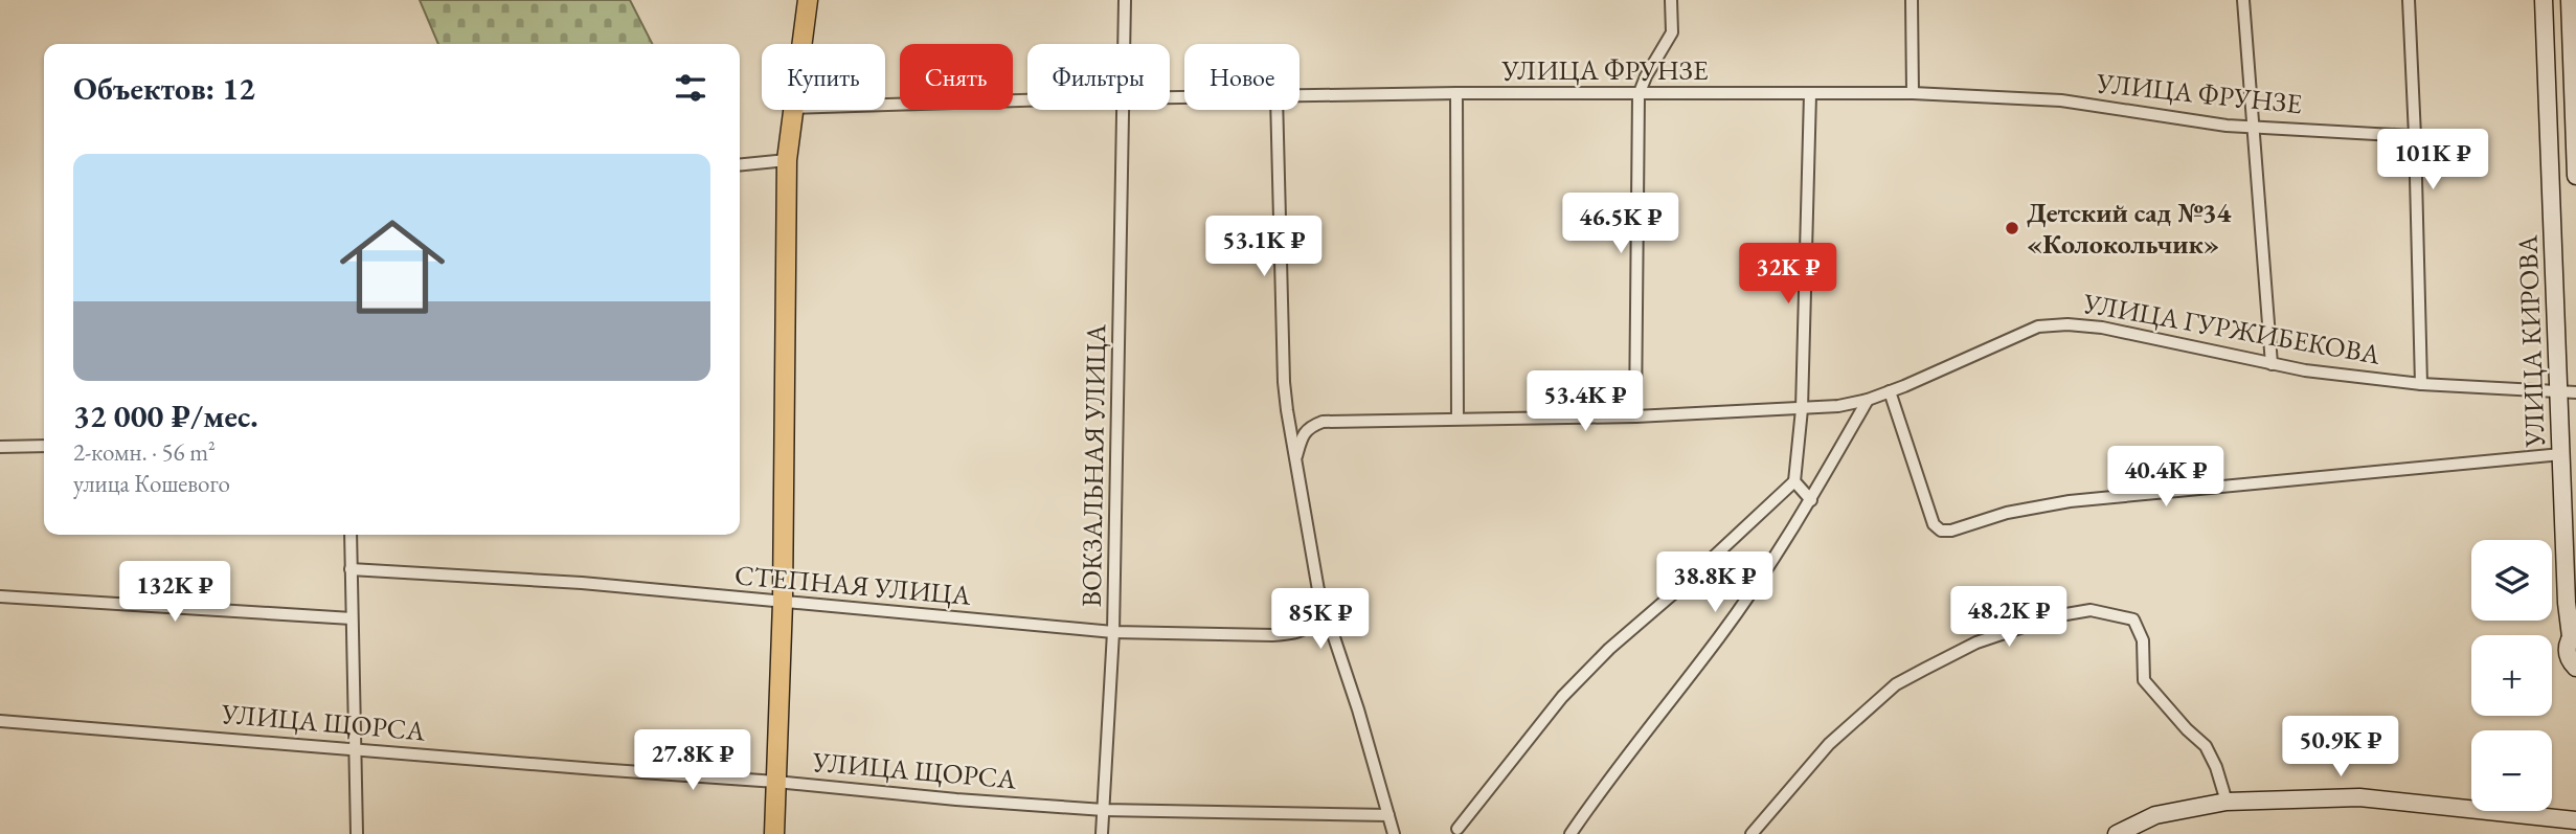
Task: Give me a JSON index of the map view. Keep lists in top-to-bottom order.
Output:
{
  "streets": {
    "street": [
      "УЛИЦА ФРУНЗЕ",
      "УЛИЦА ГУРЖИБЕКОВА",
      "УЛИЦА КИРОВА",
      "ВОКЗАЛЬНАЯ УЛИЦА",
      "СТЕПНАЯ УЛИЦА",
      "УЛИЦА ЩОРСА"
    ]
  },
  "crossings": [
    ["УЛИЦА ГУРЖИБЕКОВА", "УЛИЦА КИРОВА"],
    ["ВОКЗАЛЬНАЯ УЛИЦА", "СТЕПНАЯ УЛИЦА"],
    ["ВОКЗАЛЬНАЯ УЛИЦА", "УЛИЦА ЩОРСА"]
  ],
  "places": ["Детский сад №34 «Колокольчик»"],
  "page": {
    "chip": [
      "Купить",
      "Снять",
      "Фильтры",
      "Новое"
    ],
    "heading": "Объектов: 12",
    "price": [
      "101K ₽",
      "46.5K ₽",
      "53.1K ₽",
      "32K ₽",
      "53.4K ₽",
      "40.4K ₽",
      "38.8K ₽",
      "132K ₽",
      "48.2K ₽",
      "85K ₽",
      "50.9K ₽",
      "27.8K ₽"
    ],
    "list": [
      {
        "name": "32 000 ₽/мес.",
        "note": "2-комн. · 56 m² · улица Кошевого"
      }
    ],
    "map_buttons": ["+", "−"]
  }
}
